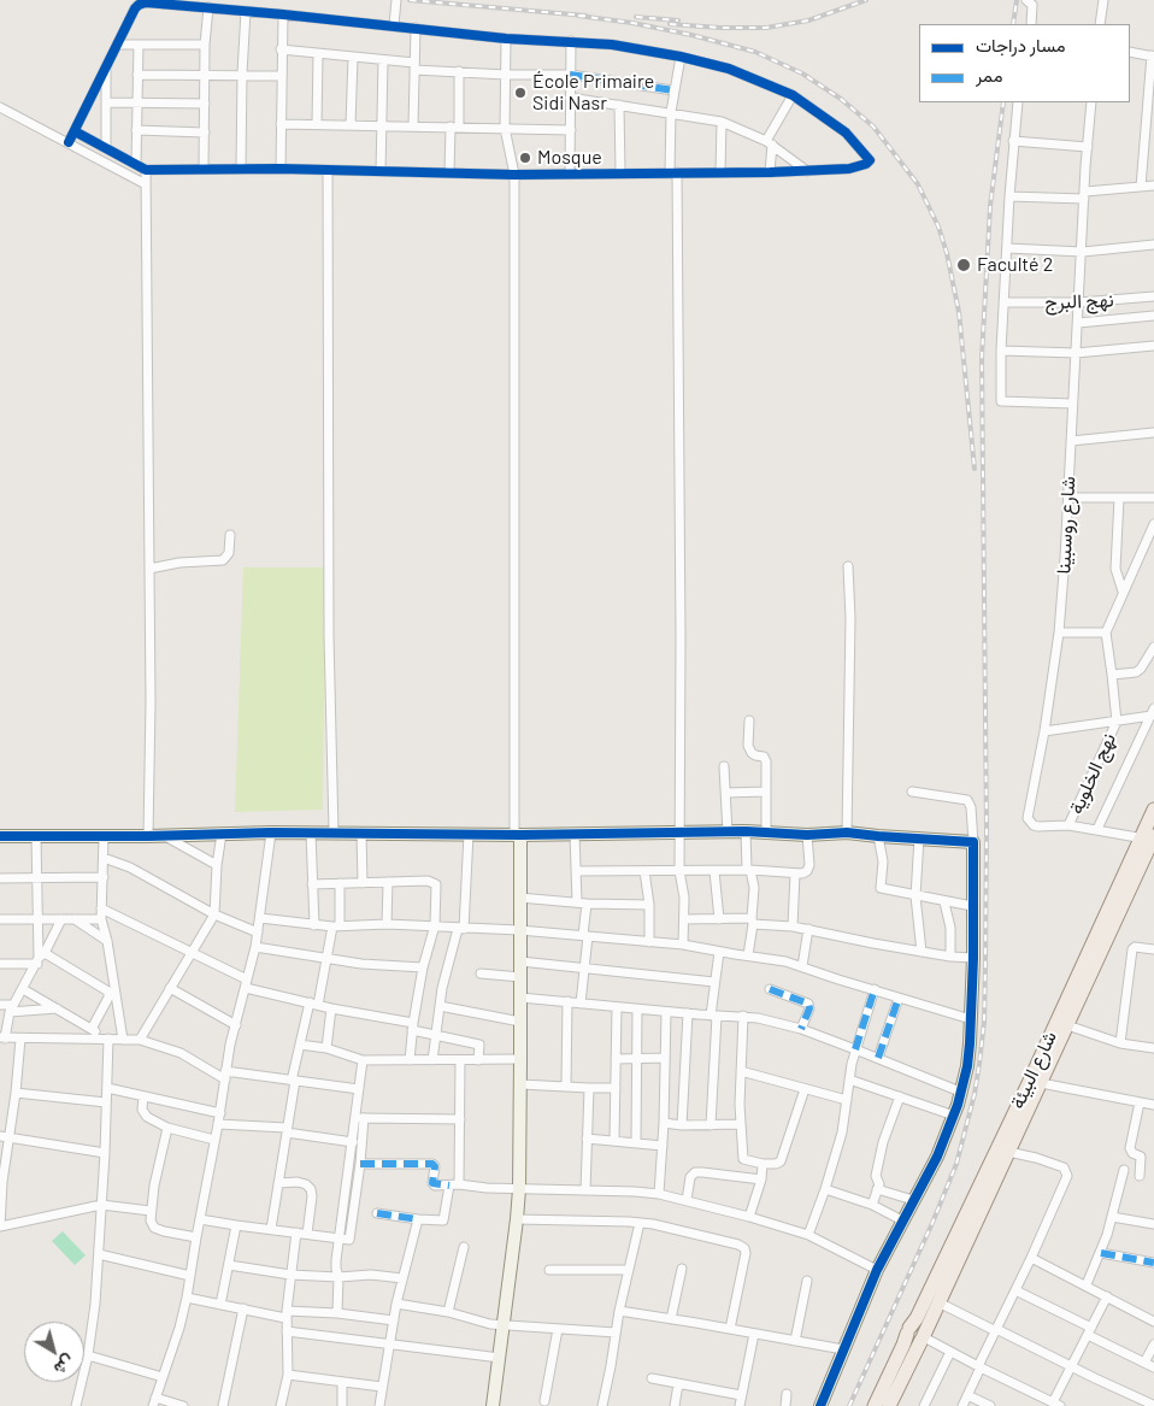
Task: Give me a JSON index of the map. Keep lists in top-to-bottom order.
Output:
{
  "streets": {
    "main road": ["شارع البيئة"],
    "street": ["نهج البرج", "شارع روسبينا", "نهج الخلوية"]
  },
  "crossings": [
    ["نهج البرج", "شارع روسبينا"],
    ["شارع روسبينا", "نهج الخلوية"],
    ["شارع روسبينا", "شارع البيئة"]
  ],
  "places": ["École Primaire Sidi Nasr", "Mosque", "Faculté 2"],
  "legend": ["مسار دراجات", "ممر"],
  "north": "bottom right"
}
